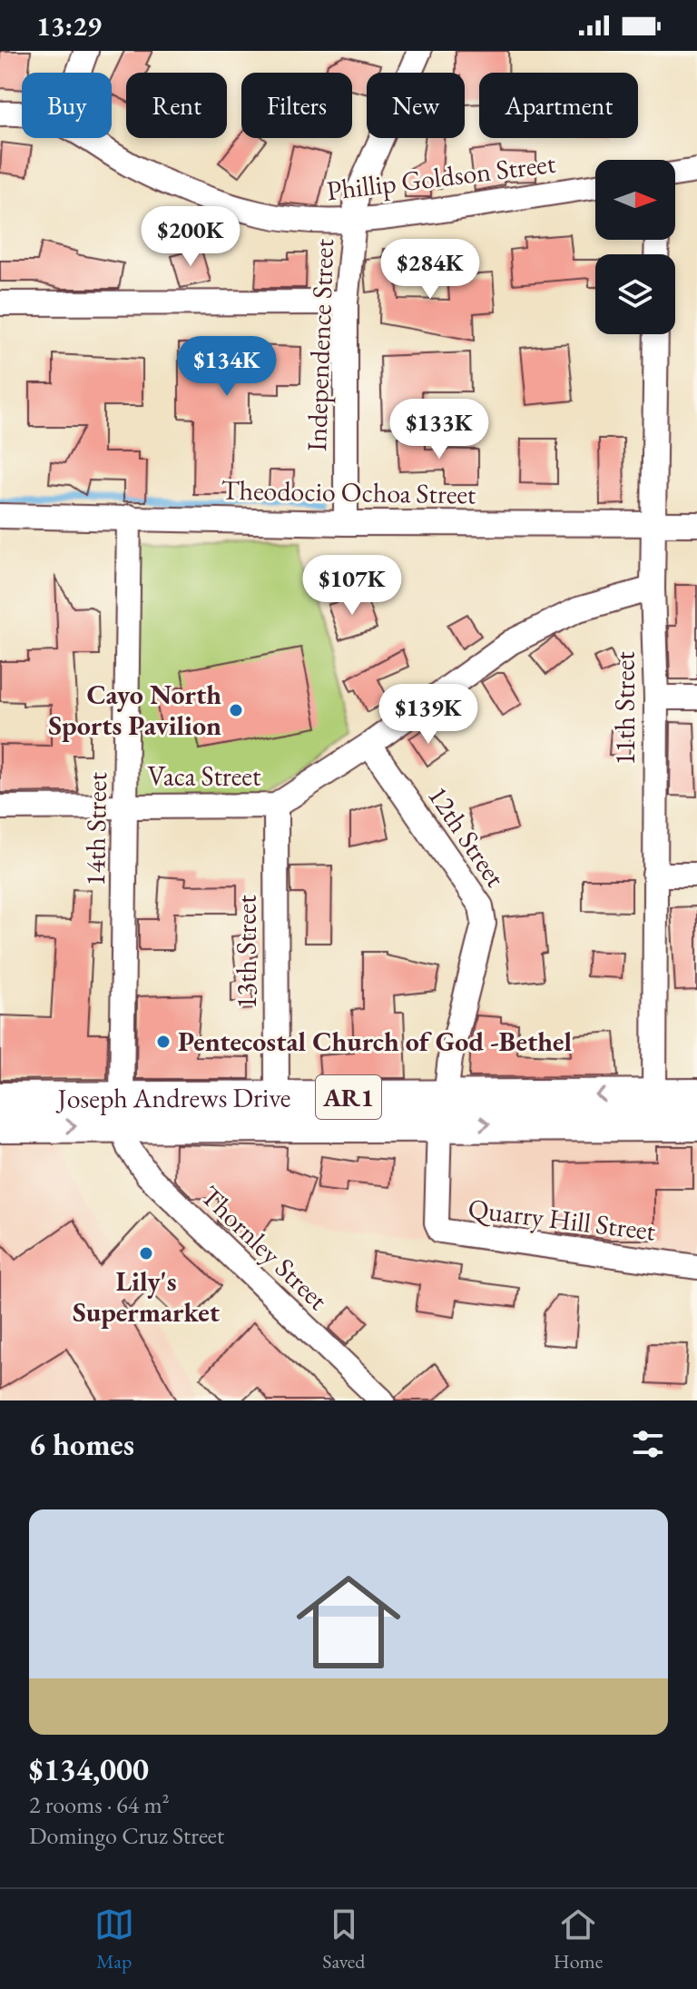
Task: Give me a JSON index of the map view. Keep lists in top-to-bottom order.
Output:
{
  "streets": {
    "highway": ["AR1", "Joseph Andrews Drive"],
    "street": [
      "Phillip Goldson Street",
      "Independence Street",
      "Theodocio Ochoa Street",
      "11th Street",
      "Vaca Street",
      "14th Street",
      "12th Street",
      "13th Street",
      "Quarry Hill Street",
      "Thornley Street"
    ]
  },
  "crossings": [
    ["Phillip Goldson Street", "Independence Street"],
    ["Independence Street", "Theodocio Ochoa Street"],
    ["Theodocio Ochoa Street", "11th Street"],
    ["Theodocio Ochoa Street", "14th Street"],
    ["11th Street", "Vaca Street"],
    ["11th Street", "Joseph Andrews Drive"],
    ["Vaca Street", "14th Street"],
    ["Vaca Street", "12th Street"],
    ["Vaca Street", "13th Street"],
    ["14th Street", "Joseph Andrews Drive"],
    ["14th Street", "Thornley Street"],
    ["12th Street", "Joseph Andrews Drive"],
    ["12th Street", "Quarry Hill Street"],
    ["13th Street", "Joseph Andrews Drive"],
    ["Joseph Andrews Drive", "Quarry Hill Street"],
    ["Joseph Andrews Drive", "Thornley Street"]
  ],
  "places": ["Cayo North Sports Pavilion", "Pentecostal Church of God -Bethel", "Lily's Supermarket"],
  "north": "right",
  "page": {
    "status": "13:29",
    "chip": [
      "Buy",
      "Rent",
      "Filters",
      "New",
      "Apartment"
    ],
    "price": [
      "$200K",
      "$284K",
      "$134K",
      "$133K",
      "$107K",
      "$139K"
    ],
    "heading": "6 homes",
    "list": [
      {
        "name": "$134,000",
        "note": "2 rooms · 64 m² · Domingo Cruz Street"
      }
    ],
    "tabs": ["Map", "Saved", "Home"]
  }
}
